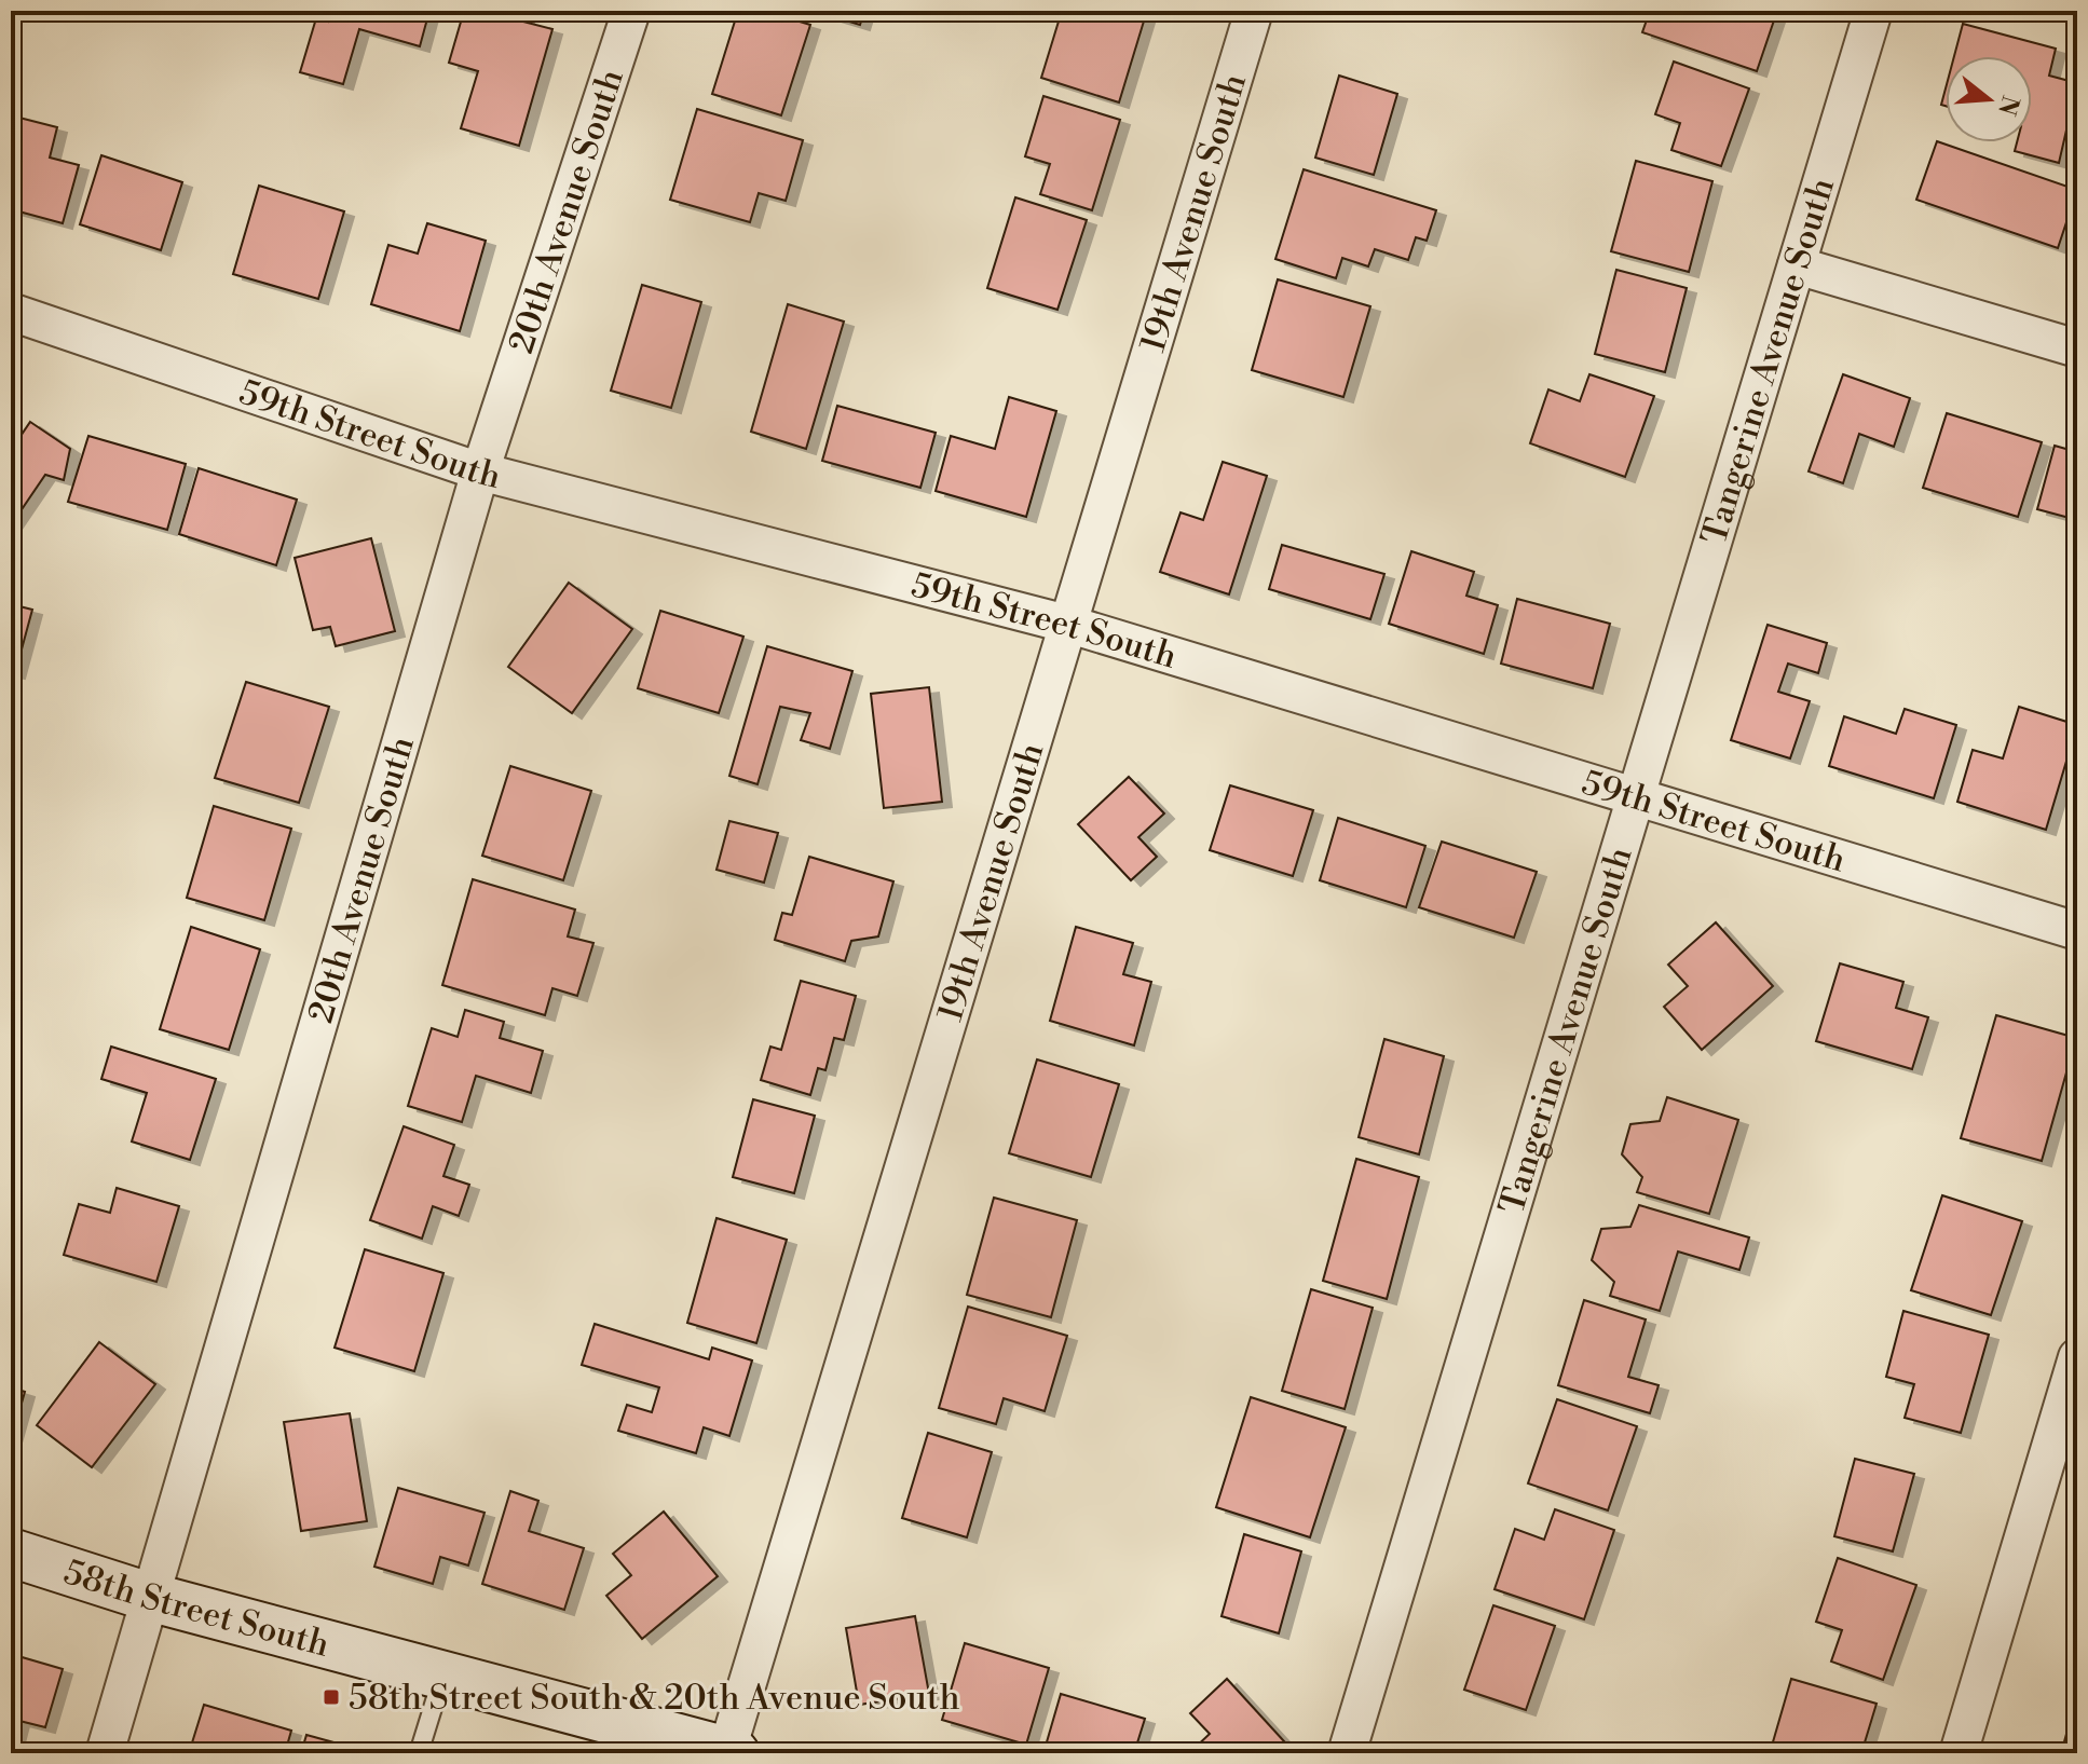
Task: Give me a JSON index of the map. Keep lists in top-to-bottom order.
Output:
{
  "streets": {
    "street": [
      "20th Avenue South",
      "19th Avenue South",
      "Tangerine Avenue South",
      "59th Street South",
      "58th Street South"
    ]
  },
  "crossings": [
    ["20th Avenue South", "59th Street South"],
    ["20th Avenue South", "58th Street South"],
    ["19th Avenue South", "59th Street South"],
    ["19th Avenue South", "58th Street South"],
    ["Tangerine Avenue South", "59th Street South"]
  ],
  "places": {
    "transit": ["58th Street South & 20th Avenue South"]
  },
  "north": "right"
}
